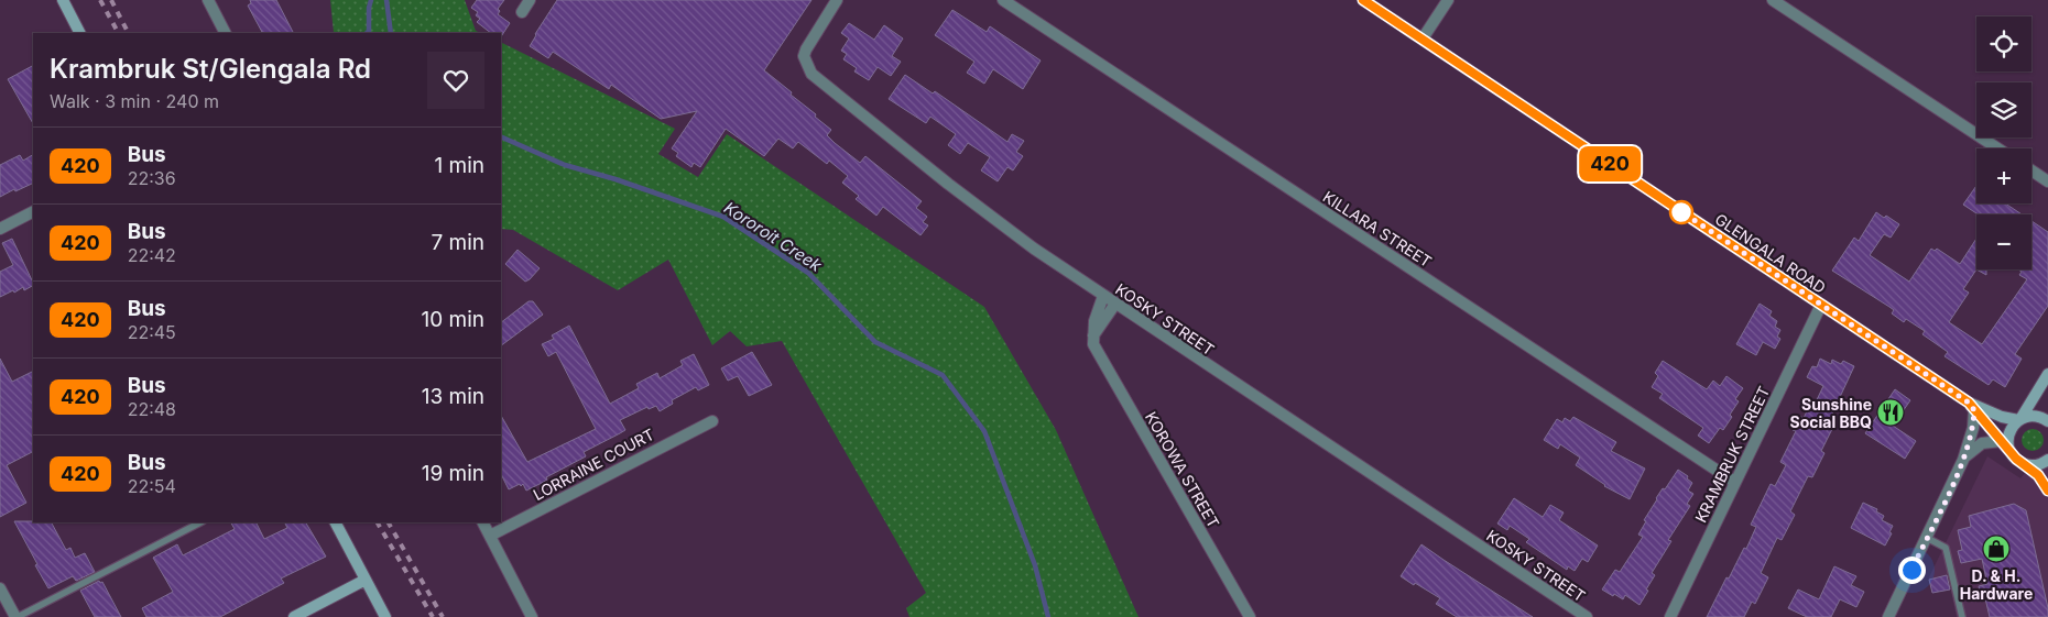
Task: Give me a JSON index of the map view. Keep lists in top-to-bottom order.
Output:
{
  "streets": {
    "street": [
      "KILLARA STREET",
      "GLENGALA ROAD",
      "KOSKY STREET",
      "KRAMBRUK STREET",
      "LORRAINE COURT",
      "KOROWA STREET"
    ]
  },
  "crossings": [
    ["KILLARA STREET", "KRAMBRUK STREET"],
    ["GLENGALA ROAD", "KRAMBRUK STREET"]
  ],
  "water": ["Kororoit Creek"],
  "places": {
    "restaurant": ["Sunshine Social BBQ"],
    "shop": ["D. & H. Hardware"]
  },
  "lines": ["bus line 420"],
  "page": {
    "on_map": "420",
    "map_buttons": ["+", "−"],
    "heading": ["Krambruk St/Glengala Rd", "Walk · 3 min · 240 m"],
    "list": [
      {
        "mark": "420",
        "name": "Bus",
        "note": "22:36",
        "value": "1 min"
      },
      {
        "mark": "420",
        "name": "Bus",
        "note": "22:42",
        "value": "7 min"
      },
      {
        "mark": "420",
        "name": "Bus",
        "note": "22:45",
        "value": "10 min"
      },
      {
        "mark": "420",
        "name": "Bus",
        "note": "22:48",
        "value": "13 min"
      },
      {
        "mark": "420",
        "name": "Bus",
        "note": "22:54",
        "value": "19 min"
      }
    ]
  }
}
